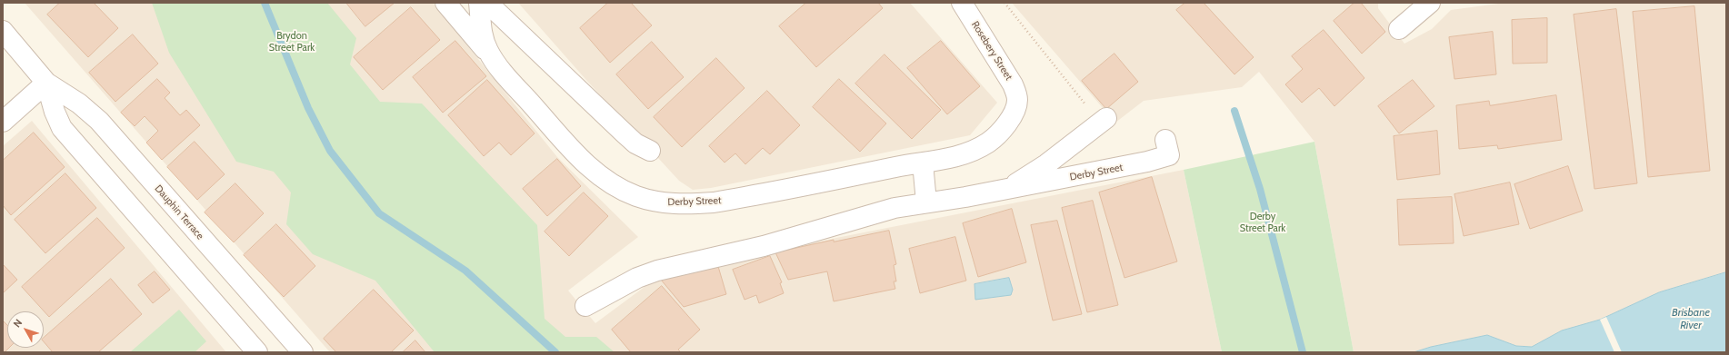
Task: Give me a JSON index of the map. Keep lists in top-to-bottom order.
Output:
{
  "streets": {
    "street": ["Rosebery Street", "Derby Street", "Dauphin Terrace"]
  },
  "crossings": [
    ["Rosebery Street", "Derby Street"]
  ],
  "water": ["Brisbane River"],
  "parks": ["Brydon Street Park", "Derby Street Park"],
  "north": "top left"
}
